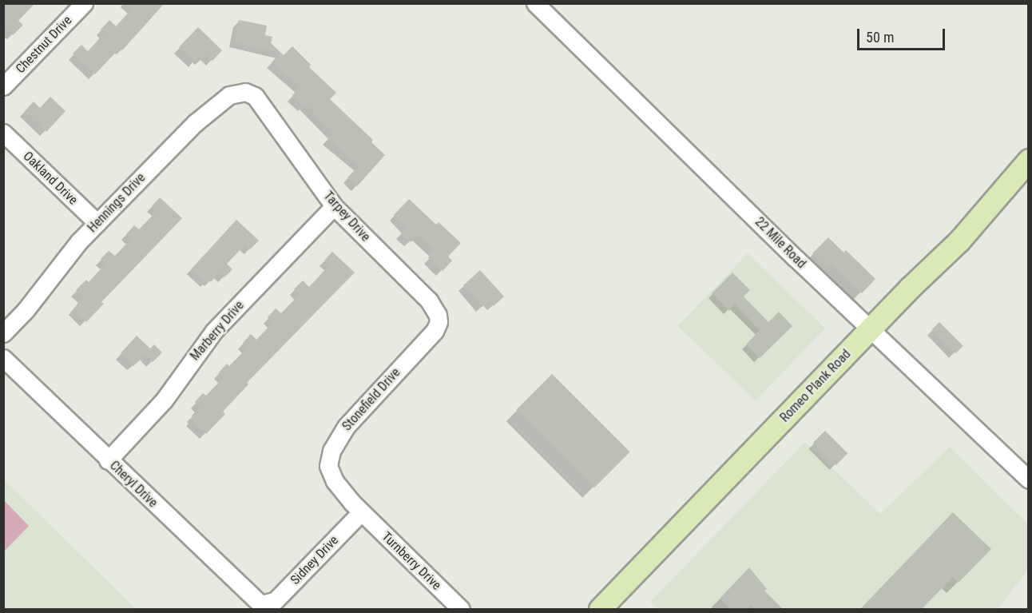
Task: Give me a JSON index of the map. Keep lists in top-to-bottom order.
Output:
{
  "streets": {
    "main road": ["Romeo Plank Road"],
    "street": [
      "Chestnut Drive",
      "Oakland Drive",
      "Hennings Drive",
      "Tarpey Drive",
      "22 Mile Road",
      "Marberry Drive",
      "Stonefield Drive",
      "Cheryl Drive",
      "Sidney Drive",
      "Turnberry Drive"
    ]
  },
  "crossings": [
    ["Oakland Drive", "Hennings Drive"],
    ["Hennings Drive", "Tarpey Drive"],
    ["Tarpey Drive", "Marberry Drive"],
    ["Tarpey Drive", "Stonefield Drive"],
    ["22 Mile Road", "Romeo Plank Road"],
    ["Marberry Drive", "Cheryl Drive"],
    ["Stonefield Drive", "Sidney Drive"],
    ["Stonefield Drive", "Turnberry Drive"],
    ["Cheryl Drive", "Sidney Drive"],
    ["Sidney Drive", "Turnberry Drive"]
  ],
  "scale_bar": "50 m"
}
